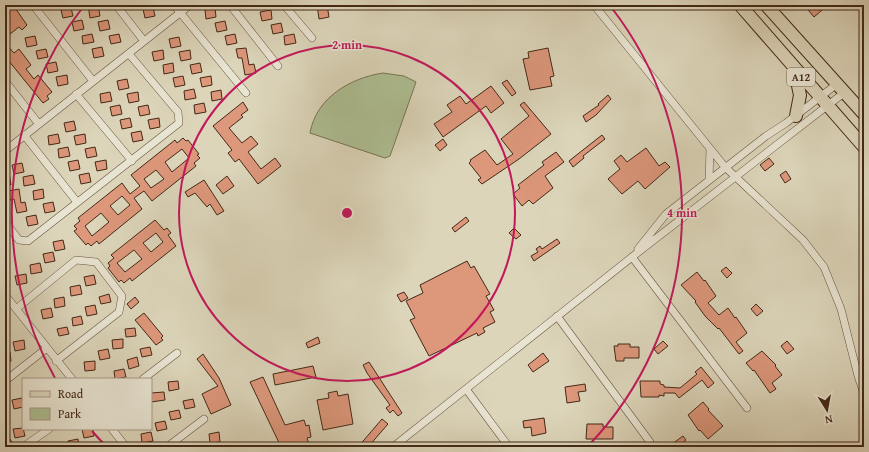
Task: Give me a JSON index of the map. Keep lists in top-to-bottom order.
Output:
{
  "streets": {
    "main road": ["A12"]
  },
  "legend": ["Road", "Park"],
  "north": "bottom",
  "rings": ["2 min", "4 min"]
}
